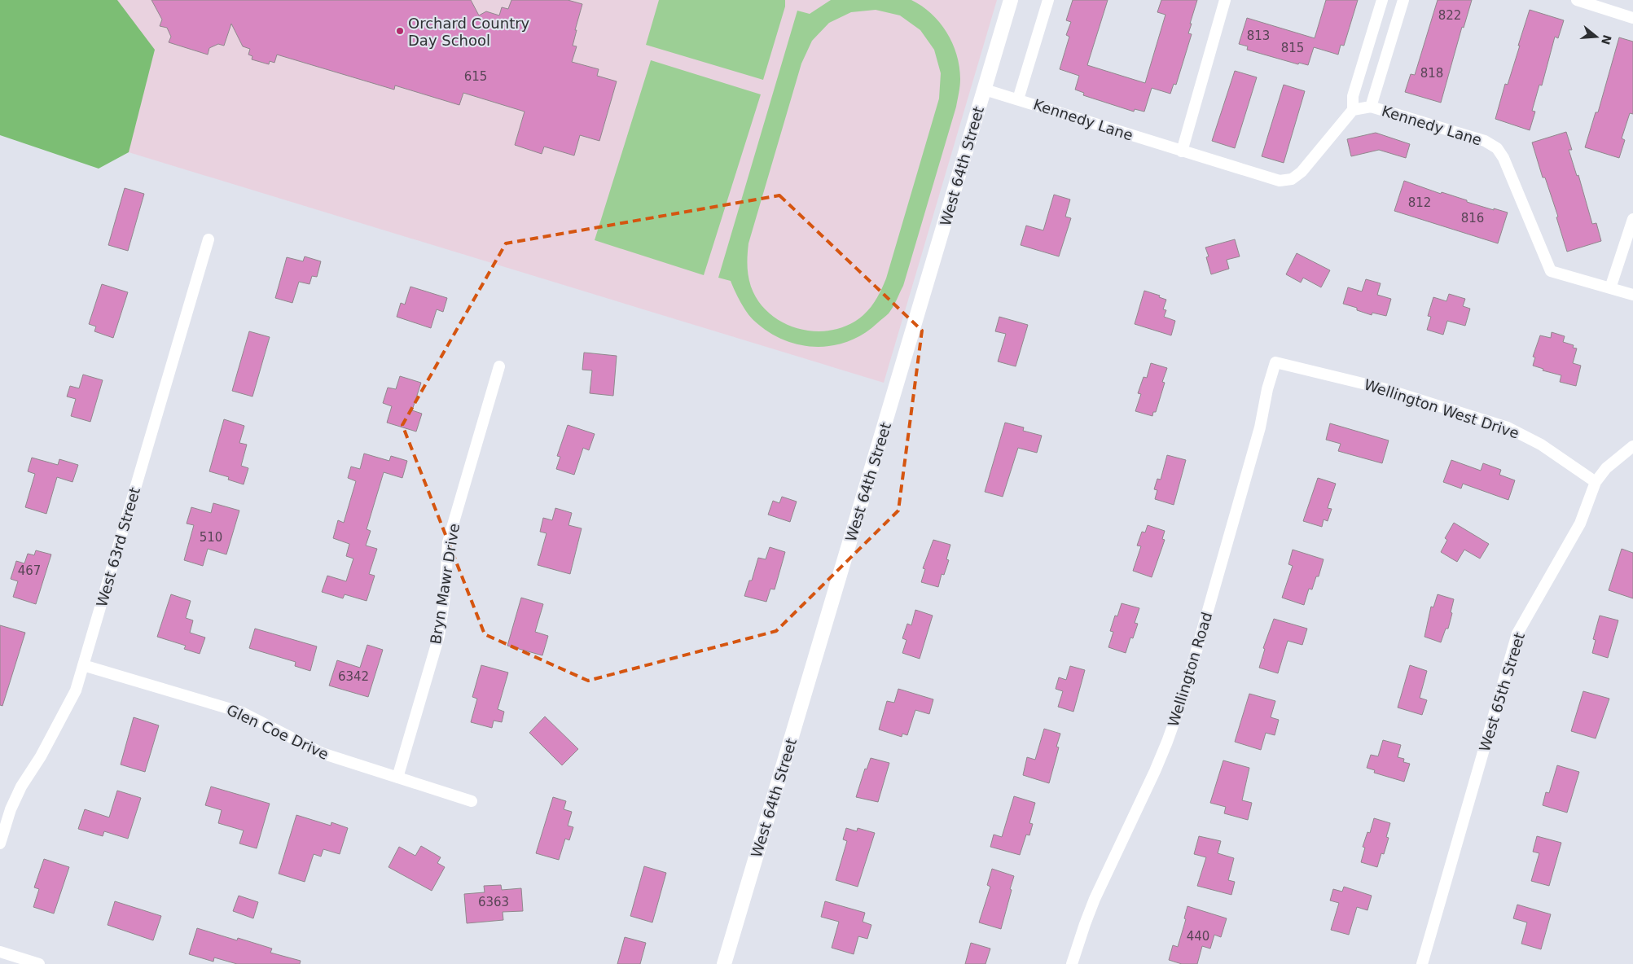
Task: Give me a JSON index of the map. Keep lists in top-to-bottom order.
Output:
{
  "streets": {
    "street": [
      "Kennedy Lane",
      "West 64th Street",
      "Wellington West Drive",
      "West 63rd Street",
      "Bryn Mawr Drive",
      "Wellington Road",
      "West 65th Street",
      "Glen Coe Drive"
    ]
  },
  "crossings": [
    ["Kennedy Lane", "West 64th Street"],
    ["Wellington West Drive", "Wellington Road"],
    ["Wellington West Drive", "West 65th Street"],
    ["West 63rd Street", "Glen Coe Drive"],
    ["Bryn Mawr Drive", "Glen Coe Drive"]
  ],
  "places": ["Orchard Country Day School"],
  "house_numbers": [
    "822",
    "813",
    "815",
    "818",
    "615",
    "812",
    "816",
    "510",
    "467",
    "6342",
    "6363",
    "440"
  ],
  "north": "right"
}
